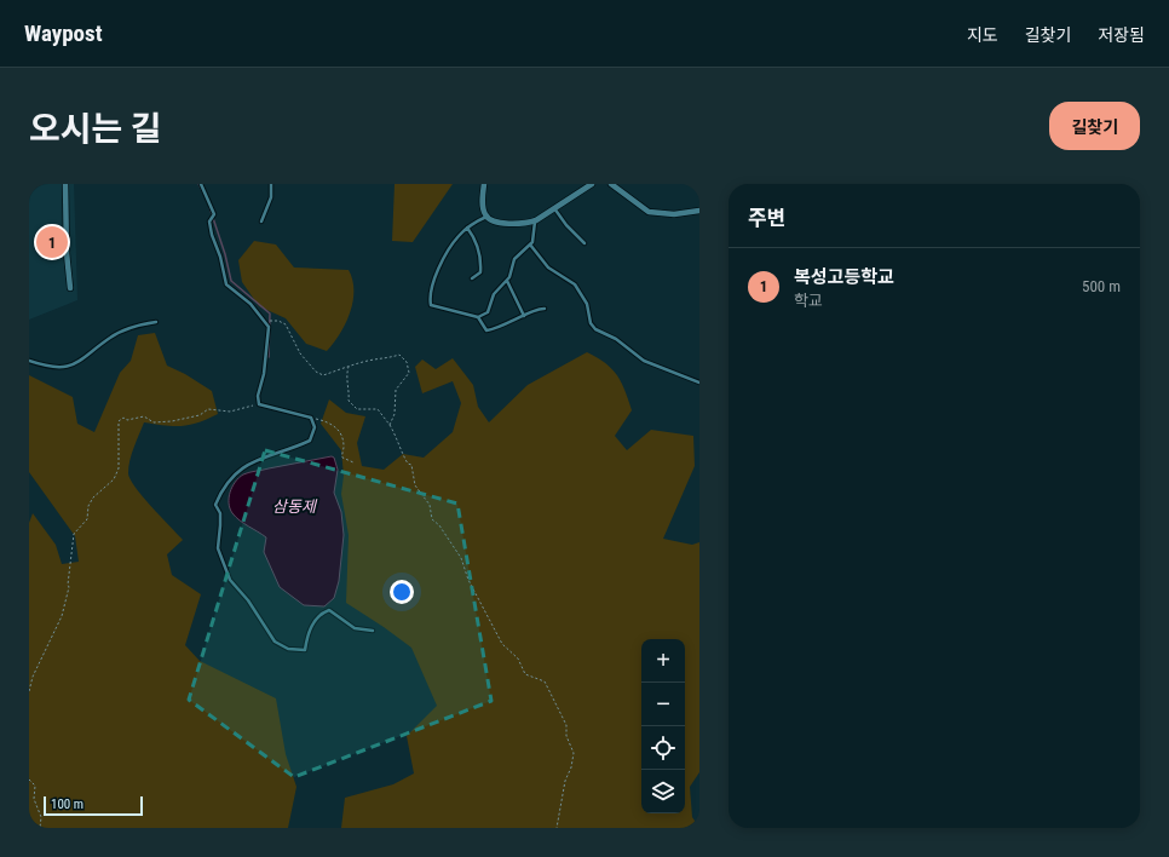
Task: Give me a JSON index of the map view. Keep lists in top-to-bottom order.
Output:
{
  "water": ["삼동제"],
  "scale_bar": "100 m",
  "page": {
    "header": "Waypost",
    "nav": ["지도", "길찾기", "저장됨"],
    "title": "오시는 길",
    "buttons": "길찾기",
    "heading": "주변",
    "pins": "1",
    "list": [
      {
        "mark": "1",
        "name": "복성고등학교",
        "note": "학교",
        "value": "500 m"
      }
    ],
    "map_buttons": ["+", "−"],
    "scale": "100 m"
  }
}
